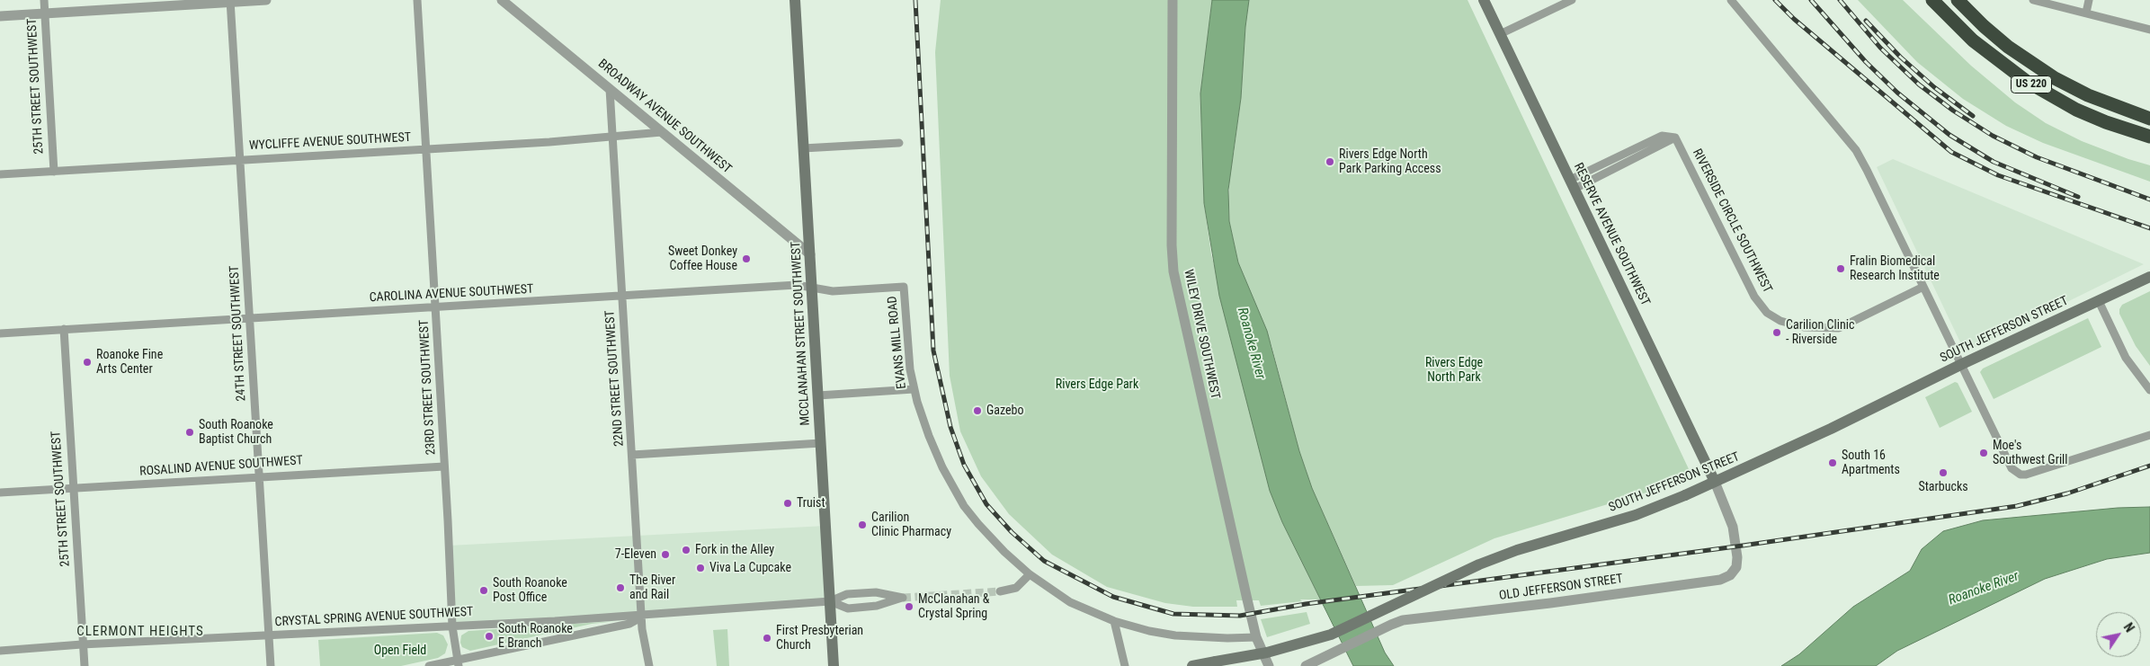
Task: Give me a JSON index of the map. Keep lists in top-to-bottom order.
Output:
{
  "streets": {
    "highway": ["US 220"],
    "main road": ["RESERVE AVENUE SOUTHWEST", "SOUTH JEFFERSON STREET", "MCCLANAHAN STREET SOUTHWEST"],
    "street": [
      "25TH STREET SOUTHWEST",
      "BROADWAY AVENUE SOUTHWEST",
      "WYCLIFFE AVENUE SOUTHWEST",
      "RIVERSIDE CIRCLE SOUTHWEST",
      "CAROLINA AVENUE SOUTHWEST",
      "24TH STREET SOUTHWEST",
      "WILEY DRIVE SOUTHWEST",
      "EVANS MILL ROAD",
      "22ND STREET SOUTHWEST",
      "23RD STREET SOUTHWEST",
      "ROSALIND AVENUE SOUTHWEST",
      "OLD JEFFERSON STREET",
      "CRYSTAL SPRING AVENUE SOUTHWEST"
    ]
  },
  "crossings": [
    ["25TH STREET SOUTHWEST", "WYCLIFFE AVENUE SOUTHWEST"],
    ["25TH STREET SOUTHWEST", "CAROLINA AVENUE SOUTHWEST"],
    ["25TH STREET SOUTHWEST", "ROSALIND AVENUE SOUTHWEST"],
    ["25TH STREET SOUTHWEST", "CRYSTAL SPRING AVENUE SOUTHWEST"],
    ["BROADWAY AVENUE SOUTHWEST", "WYCLIFFE AVENUE SOUTHWEST"],
    ["BROADWAY AVENUE SOUTHWEST", "MCCLANAHAN STREET SOUTHWEST"],
    ["BROADWAY AVENUE SOUTHWEST", "22ND STREET SOUTHWEST"],
    ["WYCLIFFE AVENUE SOUTHWEST", "24TH STREET SOUTHWEST"],
    ["WYCLIFFE AVENUE SOUTHWEST", "22ND STREET SOUTHWEST"],
    ["WYCLIFFE AVENUE SOUTHWEST", "23RD STREET SOUTHWEST"],
    ["RIVERSIDE CIRCLE SOUTHWEST", "RESERVE AVENUE SOUTHWEST"],
    ["RESERVE AVENUE SOUTHWEST", "SOUTH JEFFERSON STREET"],
    ["RESERVE AVENUE SOUTHWEST", "OLD JEFFERSON STREET"],
    ["CAROLINA AVENUE SOUTHWEST", "24TH STREET SOUTHWEST"],
    ["CAROLINA AVENUE SOUTHWEST", "MCCLANAHAN STREET SOUTHWEST"],
    ["CAROLINA AVENUE SOUTHWEST", "EVANS MILL ROAD"],
    ["CAROLINA AVENUE SOUTHWEST", "22ND STREET SOUTHWEST"],
    ["CAROLINA AVENUE SOUTHWEST", "23RD STREET SOUTHWEST"],
    ["SOUTH JEFFERSON STREET", "OLD JEFFERSON STREET"],
    ["24TH STREET SOUTHWEST", "ROSALIND AVENUE SOUTHWEST"],
    ["24TH STREET SOUTHWEST", "CRYSTAL SPRING AVENUE SOUTHWEST"],
    ["MCCLANAHAN STREET SOUTHWEST", "CRYSTAL SPRING AVENUE SOUTHWEST"],
    ["WILEY DRIVE SOUTHWEST", "EVANS MILL ROAD"],
    ["22ND STREET SOUTHWEST", "CRYSTAL SPRING AVENUE SOUTHWEST"],
    ["23RD STREET SOUTHWEST", "ROSALIND AVENUE SOUTHWEST"],
    ["23RD STREET SOUTHWEST", "CRYSTAL SPRING AVENUE SOUTHWEST"]
  ],
  "districts": ["CLERMONT HEIGHTS"],
  "water": ["Roanoke River"],
  "parks": ["Rivers Edge North Park", "Rivers Edge Park", "Open Field"],
  "places": [
    "Rivers Edge North Park Parking Access",
    "Sweet Donkey Coffee House",
    "Fralin Biomedical Research Institute",
    "Carilion Clinic - Riverside",
    "Roanoke Fine Arts Center",
    "Gazebo",
    "South Roanoke Baptist Church",
    "Moe's Southwest Grill",
    "South 16 Apartments",
    "Starbucks",
    "Truist",
    "Carilion Clinic Pharmacy",
    "Fork in the Alley",
    "7-Eleven",
    "Viva La Cupcake",
    "The River and Rail",
    "South Roanoke Post Office",
    "McClanahan & Crystal Spring",
    "South Roanoke E Branch",
    "First Presbyterian Church"
  ],
  "north": "top right"
}
